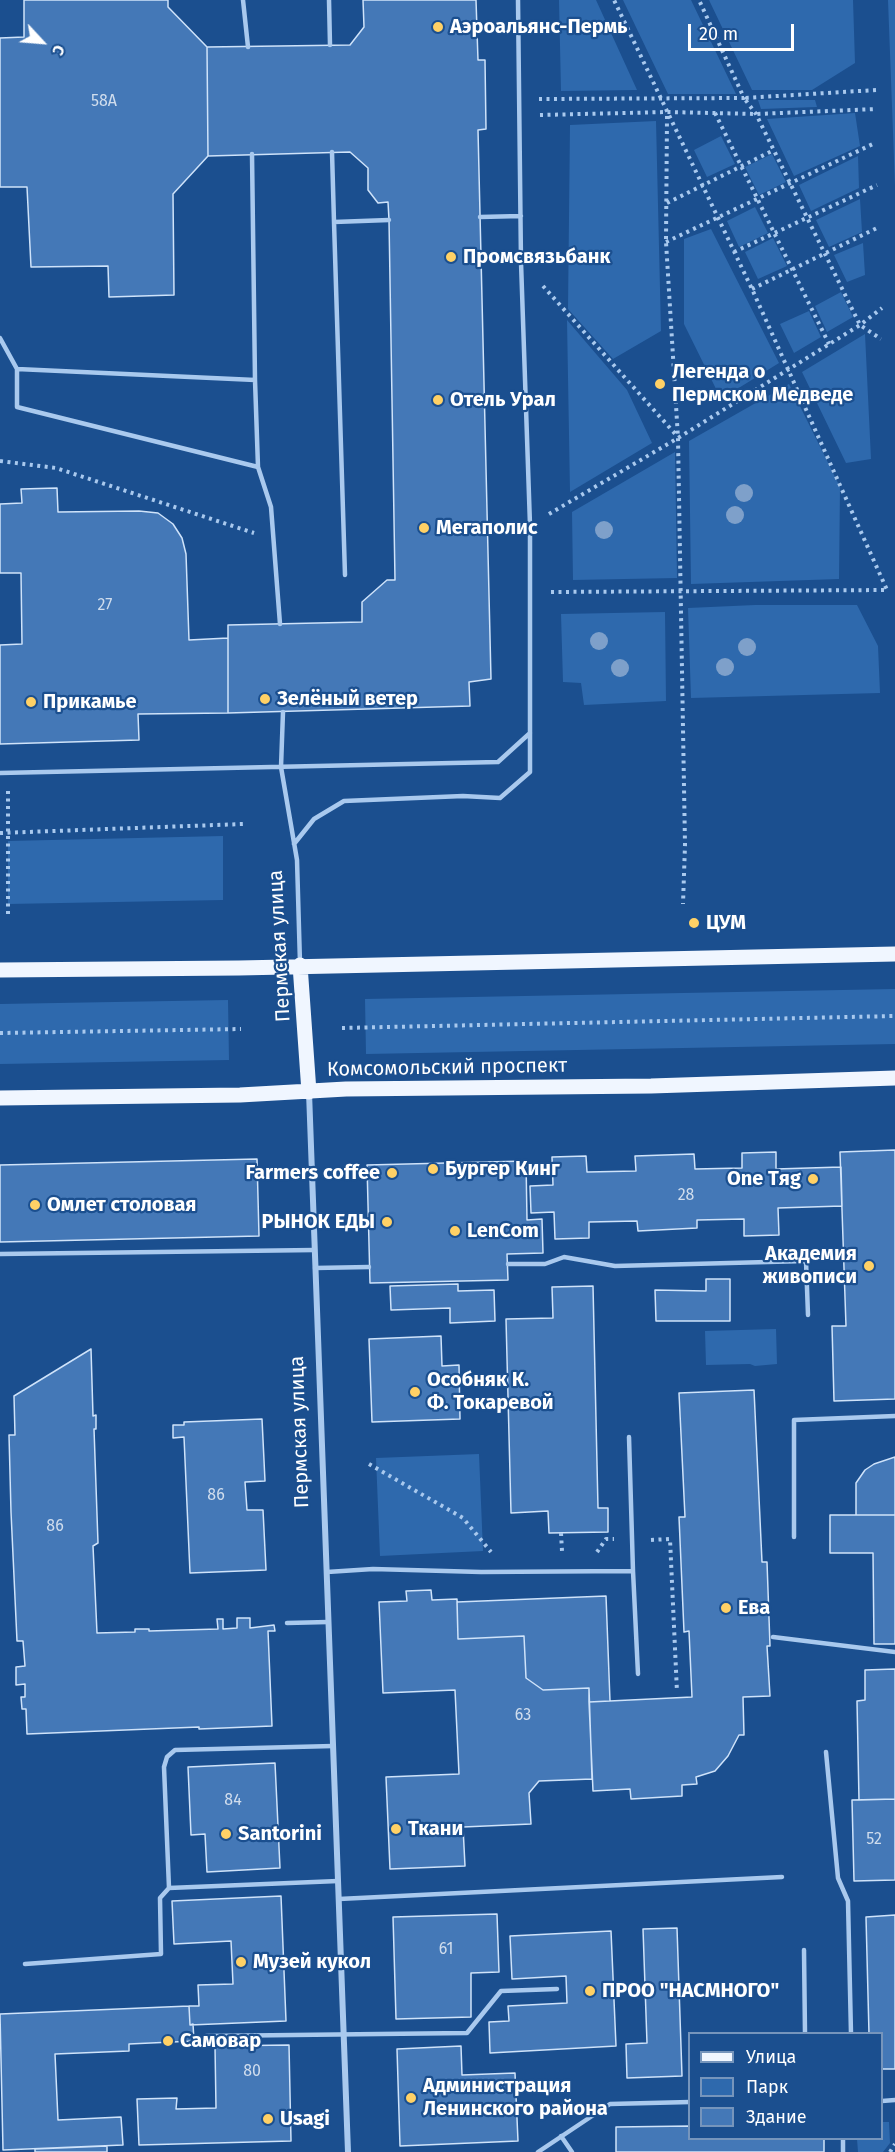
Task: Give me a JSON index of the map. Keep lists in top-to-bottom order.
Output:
{
  "streets": {
    "main road": ["Пермская улица", "Комсомольский проспект"]
  },
  "crossings": [
    ["Пермская улица", "Комсомольский проспект"]
  ],
  "places": [
    "Аэроальянс-Пермь",
    "Промсвязьбанк",
    "Легенда о Пермском Медведе",
    "Отель Урал",
    "Мегаполис",
    "Зелёный ветер",
    "Прикамье",
    "ЦУМ",
    "Бургер Кинг",
    "Farmers coffee",
    "One Tяg",
    "Омлет столовая",
    "РЫНОК ЕДЫ",
    "LenCom",
    "Академия живописи",
    "Особняк К. Ф. Токаревой",
    "Ева",
    "Ткани",
    "Santorini",
    "Музей кукол",
    "ПРОО \"НАСМНОГО\"",
    "Самовар",
    "Администрация Ленинского района",
    "Usagi"
  ],
  "house_numbers": [
    "58А",
    "27",
    "28",
    "86",
    "86",
    "63",
    "84",
    "52",
    "61",
    "80"
  ],
  "legend": ["Улица", "Парк", "Здание"],
  "scale_bar": "20 m",
  "north": "bottom right"
}
